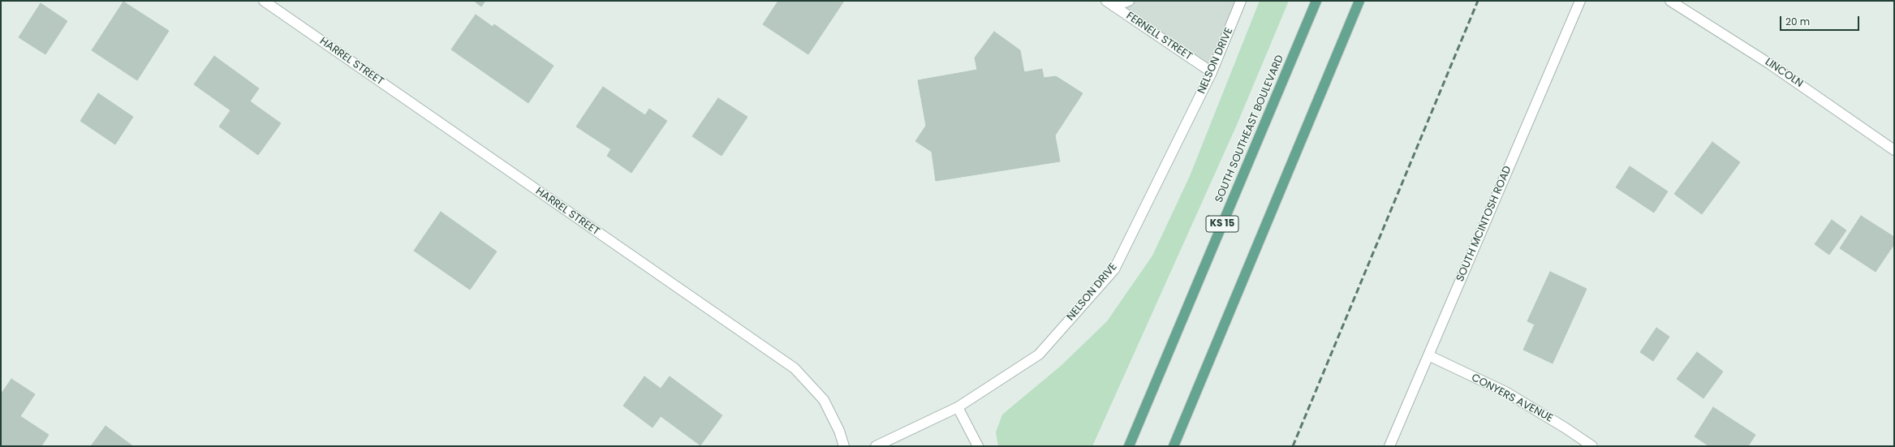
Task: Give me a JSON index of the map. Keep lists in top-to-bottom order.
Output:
{
  "streets": {
    "main road": ["SOUTH SOUTHEAST BOULEVARD", "KS 15"],
    "street": [
      "FERNELL STREET",
      "NELSON DRIVE",
      "HARREL STREET",
      "LINCOLN",
      "SOUTH MCINTOSH ROAD",
      "CONYERS AVENUE"
    ]
  },
  "crossings": [
    ["FERNELL STREET", "NELSON DRIVE"],
    ["SOUTH MCINTOSH ROAD", "CONYERS AVENUE"]
  ],
  "scale_bar": "20 m"
}
